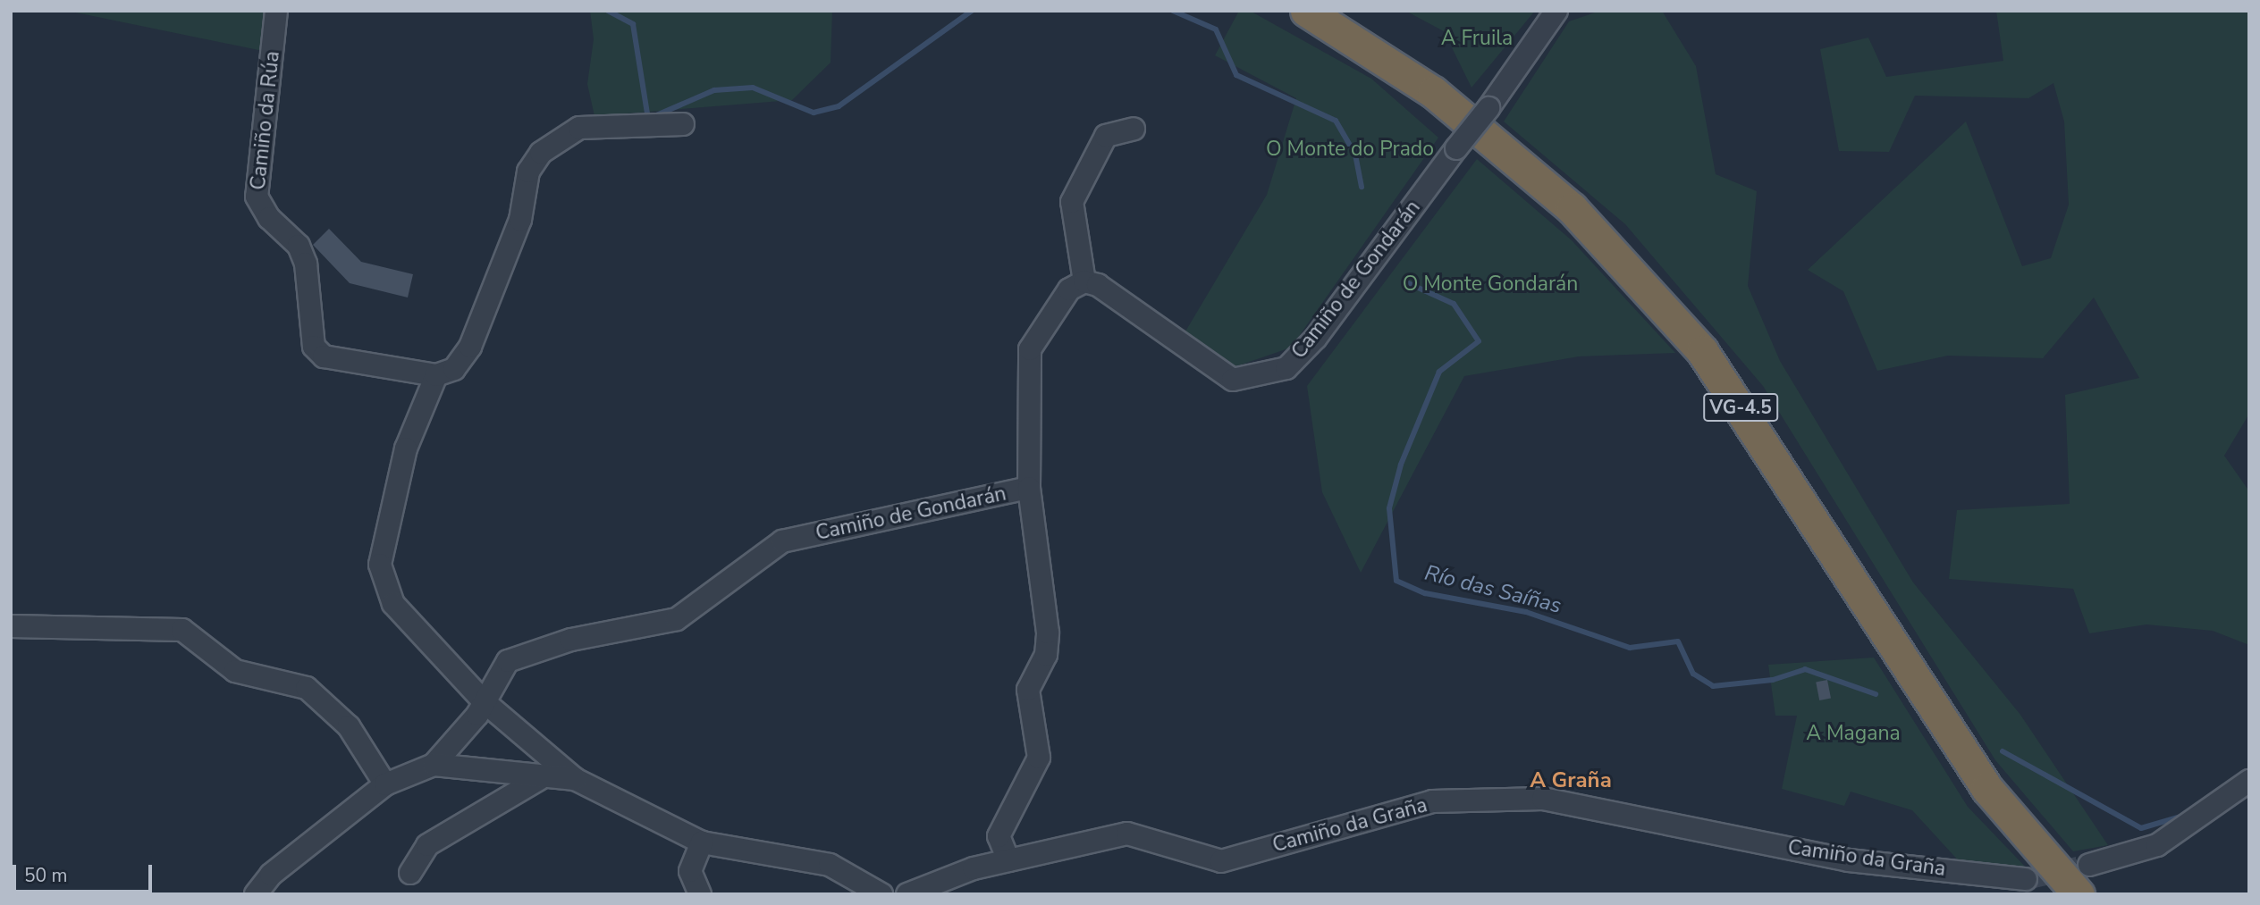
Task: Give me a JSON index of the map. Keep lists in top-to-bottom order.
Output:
{
  "streets": {
    "highway": ["VG-4.5"],
    "street": ["Camiño da Rúa", "Camiño de Gondarán", "Camiño da Graña"]
  },
  "districts": ["A Graña"],
  "water": ["Río das Saíñas"],
  "parks": [
    "A Fruila",
    "O Monte do Prado",
    "O Monte Gondarán",
    "A Magana"
  ],
  "scale_bar": "50 m"
}
